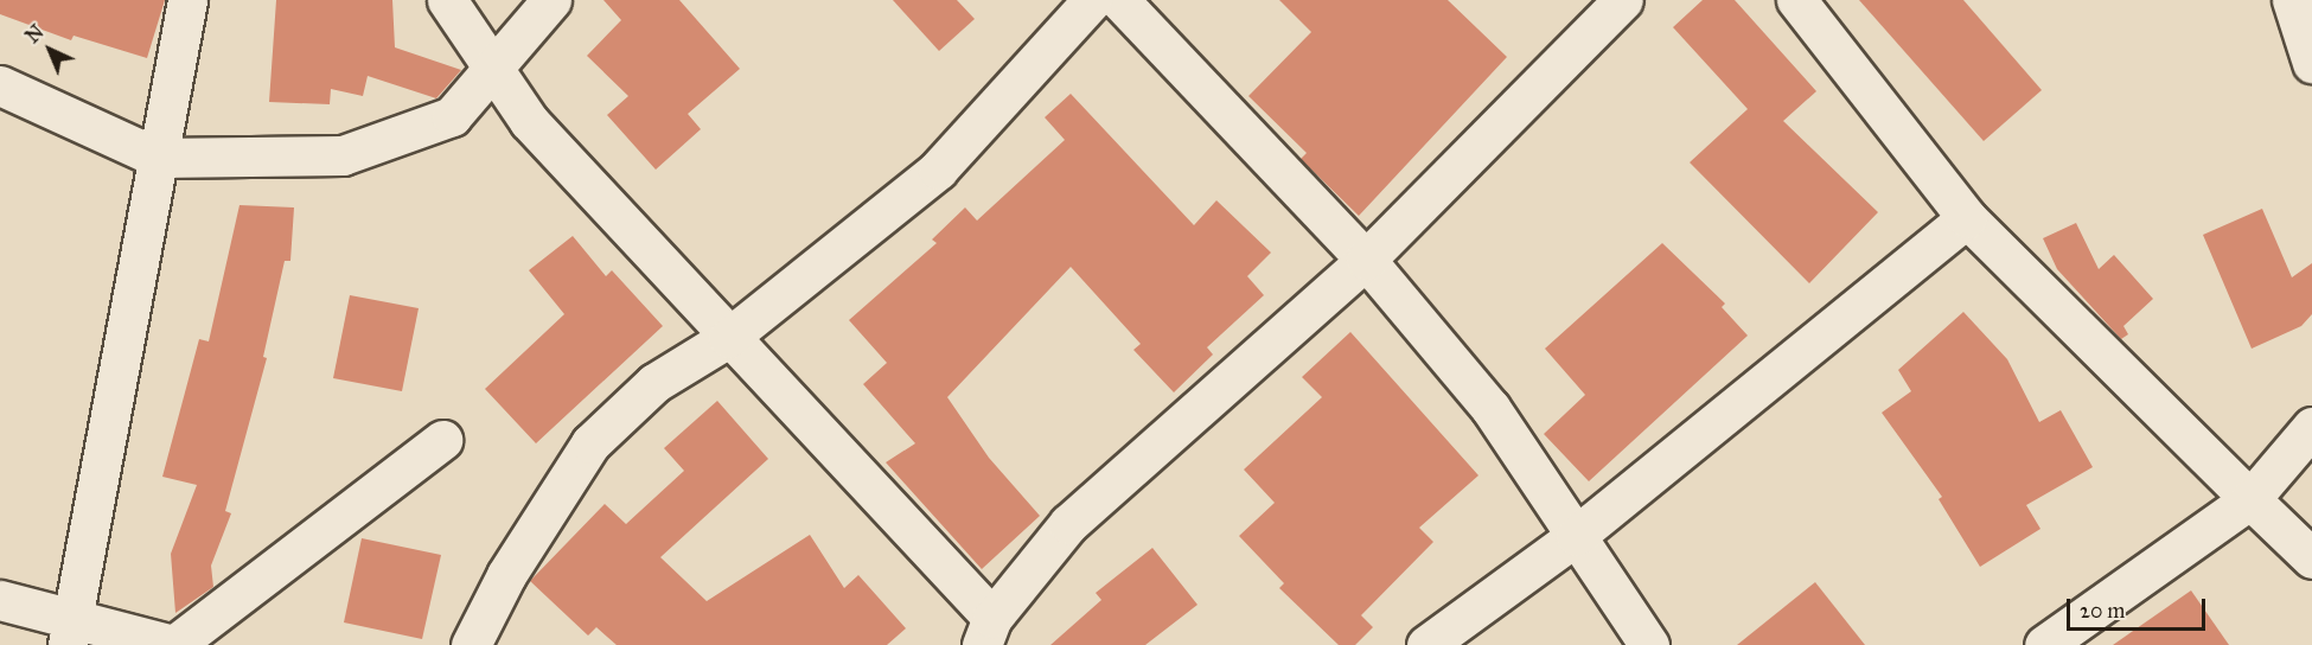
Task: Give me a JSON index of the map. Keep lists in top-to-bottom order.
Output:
{
  "scale_bar": "20 m",
  "north": "top left"
}
